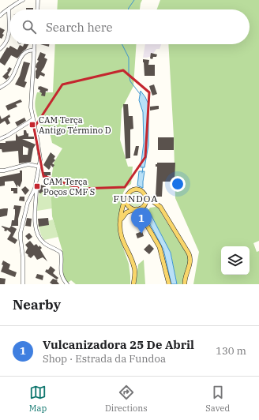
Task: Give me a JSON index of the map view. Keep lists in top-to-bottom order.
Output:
{
  "districts": ["FUNDOA"],
  "places": {
    "transit": ["CAM Terça Antigo Término D", "CAM Terça Poços CMF S"]
  },
  "page": {
    "search": "Search here",
    "pins": "1",
    "heading": "Nearby",
    "list": [
      {
        "mark": "1",
        "name": "Vulcanizadora 25 De Abril",
        "note": "Shop · Estrada da Fundoa",
        "value": "130 m"
      }
    ],
    "nav": ["Map", "Directions", "Saved"]
  }
}
